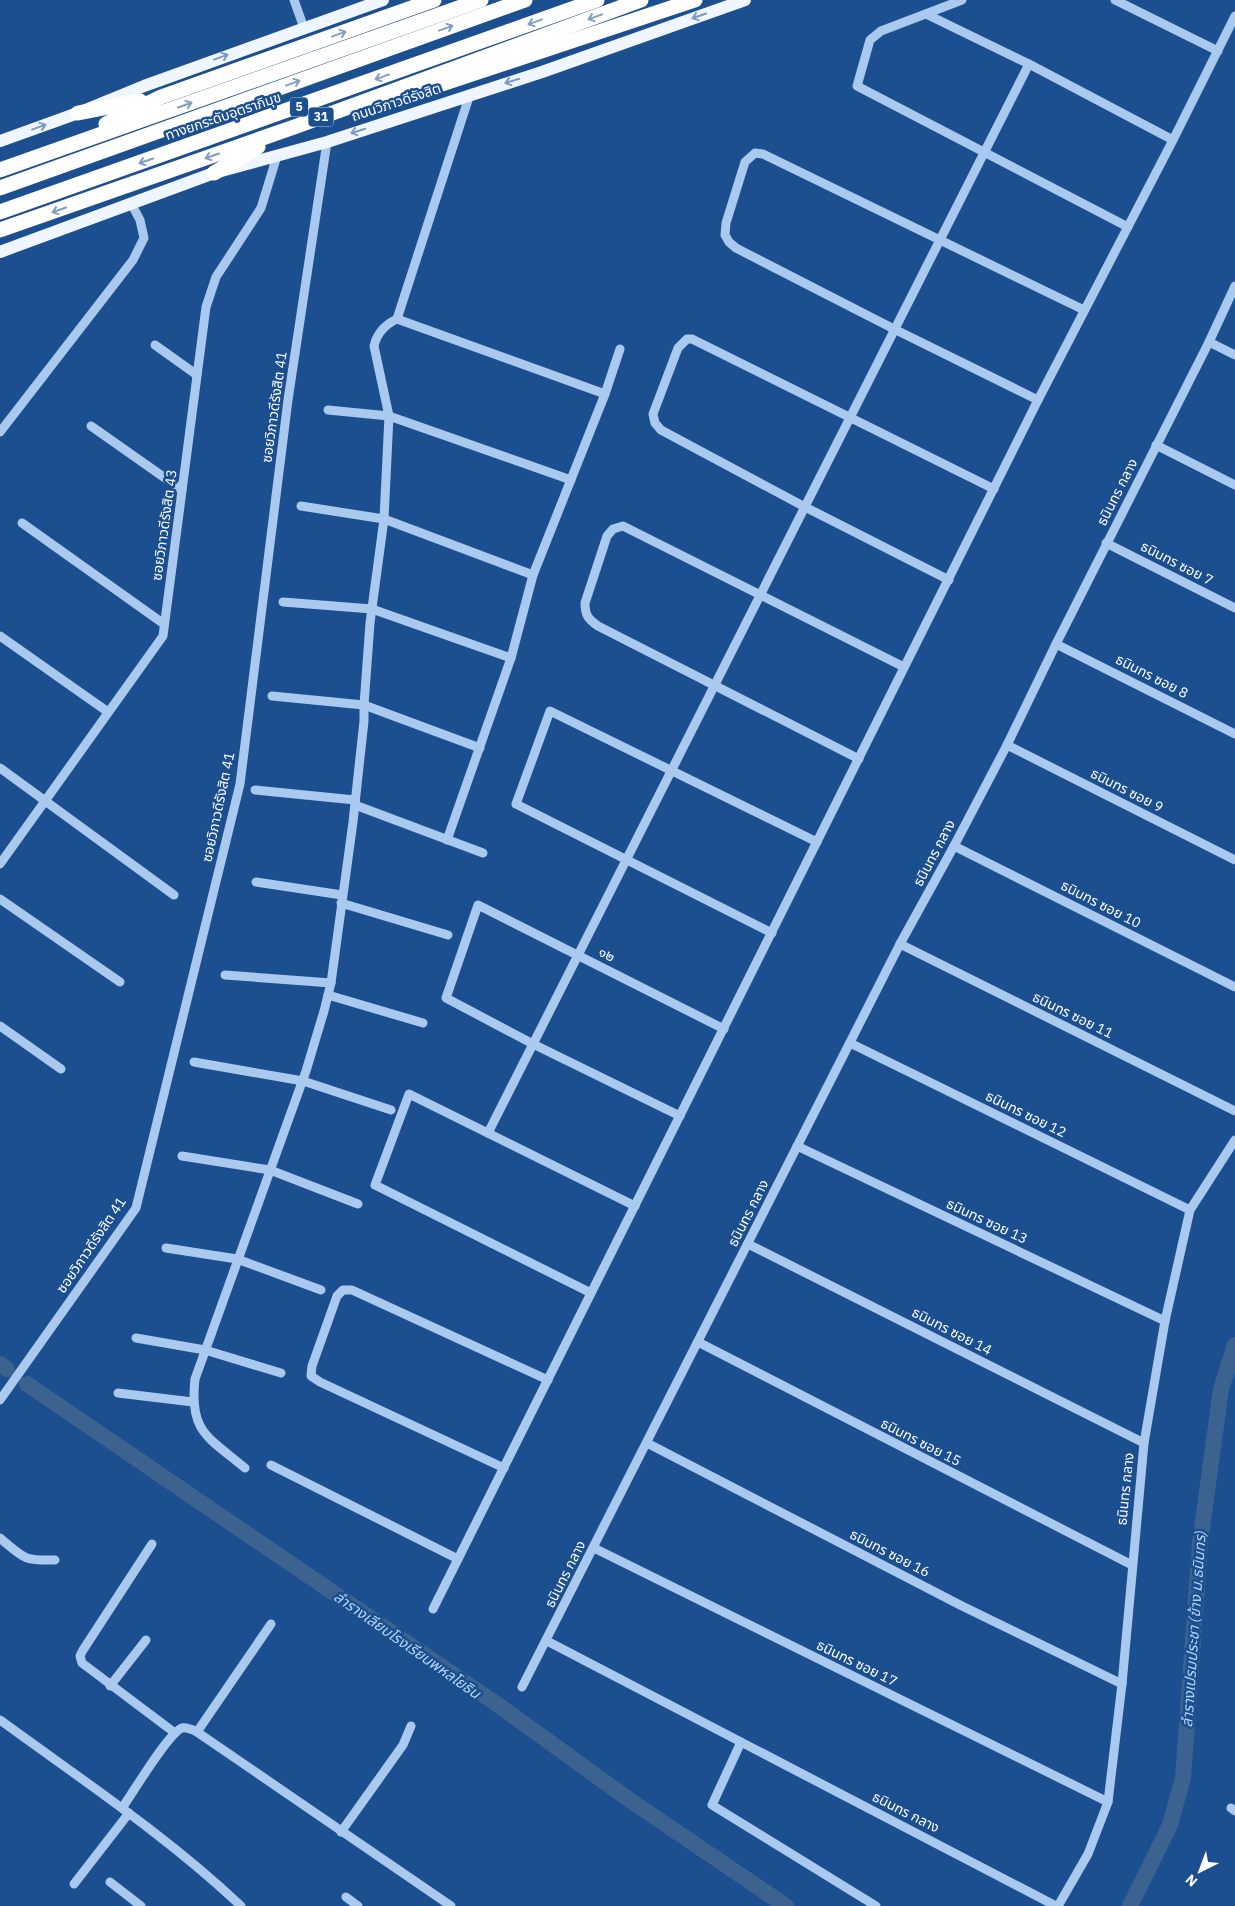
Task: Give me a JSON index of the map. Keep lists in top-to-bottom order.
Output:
{
  "streets": {
    "highway": [
      "ถนนวิภาวดีรังสิต",
      "5",
      "ทางยกระดับอุตราภิมุข",
      "31"
    ],
    "street": [
      "ซอยวิภาวดีรังสิต 41",
      "ธนินทร กลาง",
      "ซอยวิภาวดีรังสิต 43",
      "ธนินทร ซอย 7",
      "ธนินทร ซอย 8",
      "ธนินทร ซอย 9",
      "ธนินทร ซอย 10",
      "๑๒",
      "ธนินทร ซอย 11",
      "ธนินทร ซอย 12",
      "ธนินทร ซอย 13",
      "ธนินทร ซอย 14",
      "ธนินทร ซอย 15",
      "ธนินทร ซอย 16",
      "ธนินทร ซอย 17"
    ]
  },
  "crossings": [
    ["ถนนวิภาวดีรังสิต", "31"],
    ["ถนนวิภาวดีรังสิต", "ซอยวิภาวดีรังสิต 41"],
    ["ถนนวิภาวดีรังสิต", "ซอยวิภาวดีรังสิต 43"],
    ["ธนินทร กลาง", "ธนินทร ซอย 7"],
    ["ธนินทร กลาง", "ธนินทร ซอย 8"],
    ["ธนินทร กลาง", "ธนินทร ซอย 9"],
    ["ธนินทร กลาง", "ธนินทร ซอย 10"],
    ["ธนินทร กลาง", "ธนินทร ซอย 11"],
    ["ธนินทร กลาง", "ธนินทร ซอย 12"],
    ["ธนินทร กลาง", "ธนินทร ซอย 13"],
    ["ธนินทร กลาง", "ธนินทร ซอย 14"],
    ["ธนินทร กลาง", "ธนินทร ซอย 15"],
    ["ธนินทร กลาง", "ธนินทร ซอย 16"],
    ["ธนินทร กลาง", "ธนินทร ซอย 17"]
  ],
  "water": ["ลำรางเปรมประชา (ข้าง ม.ธนินทร)", "ลำรางเลียบโรงเรียนพหลโยธิน"],
  "north": "bottom left"
}
